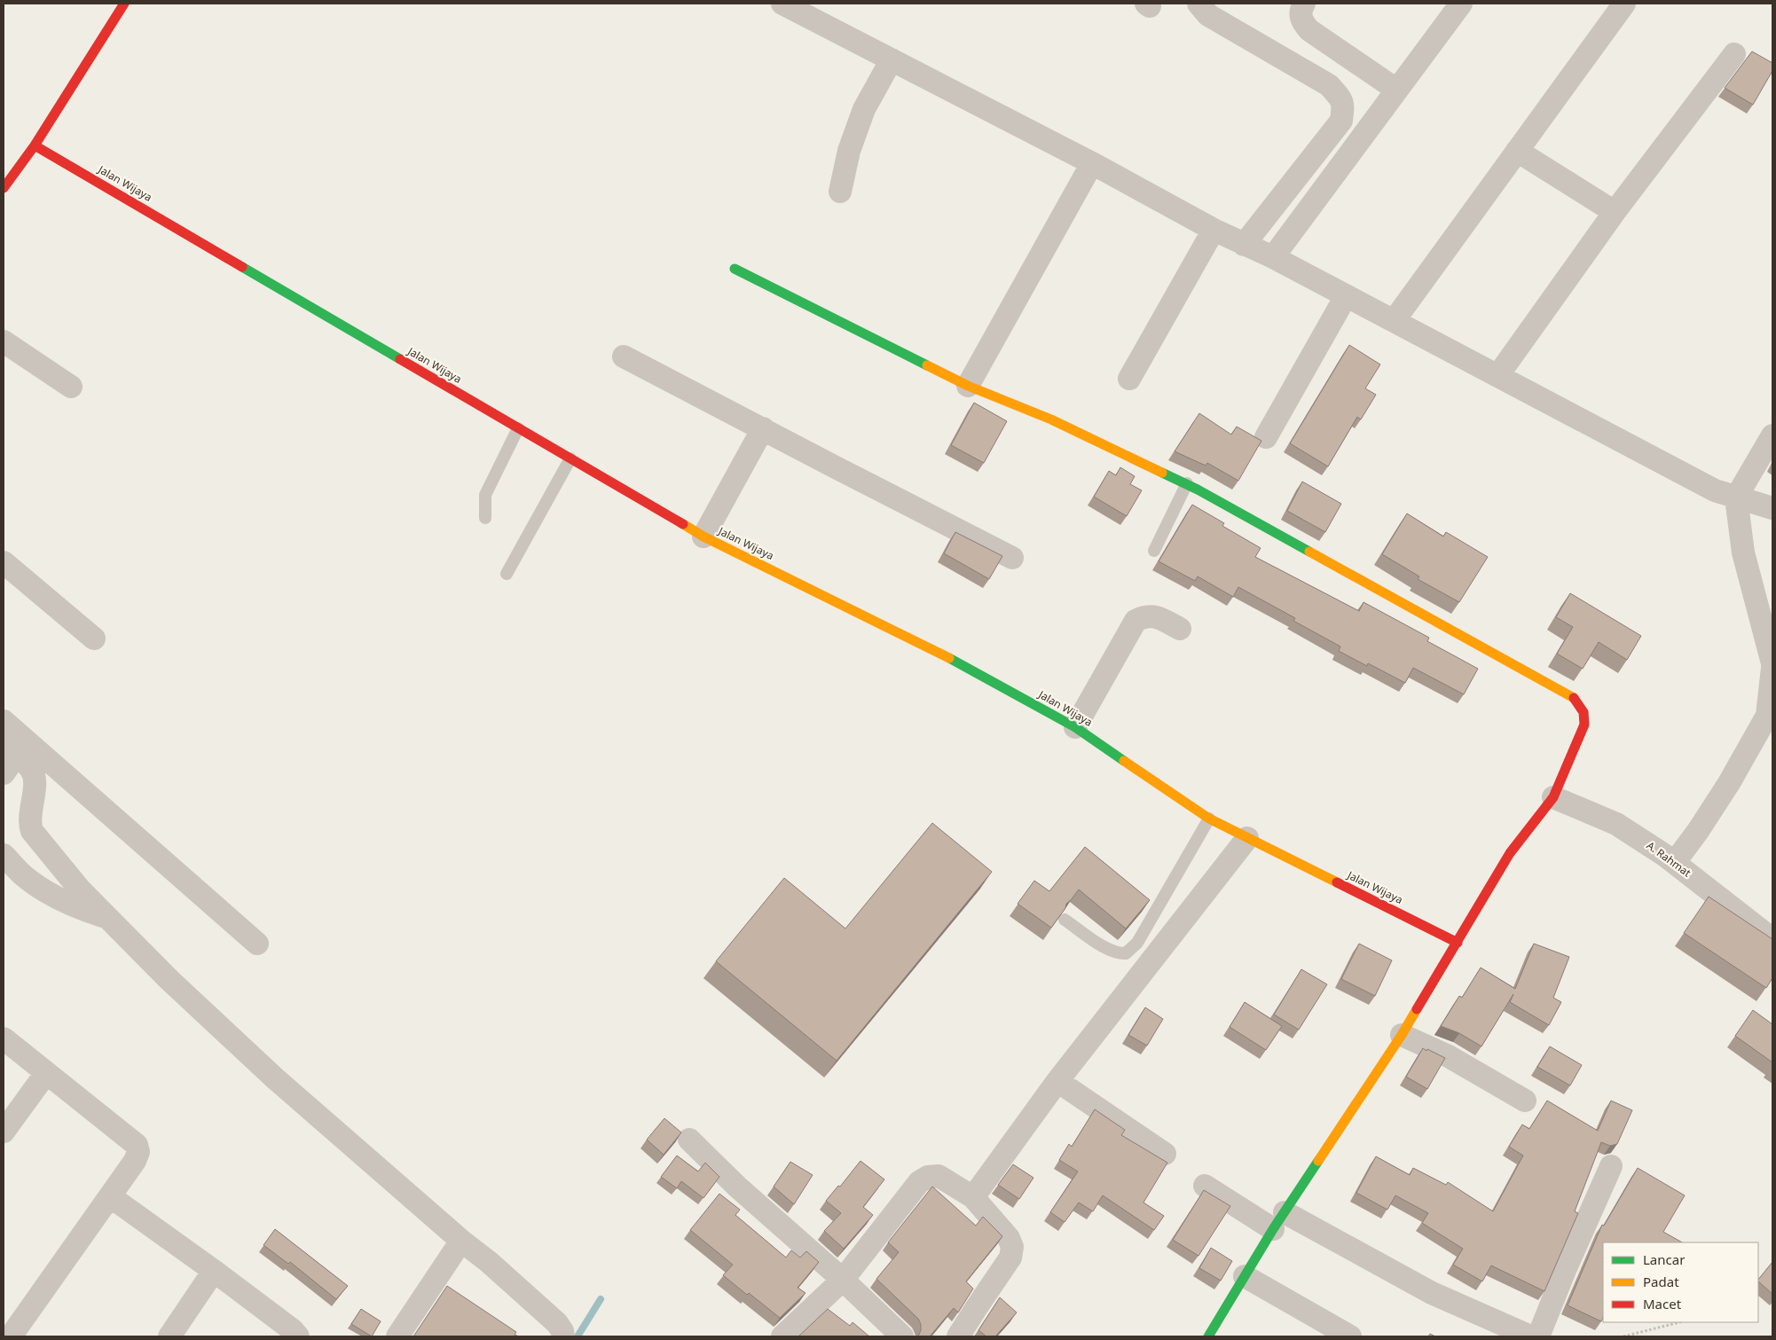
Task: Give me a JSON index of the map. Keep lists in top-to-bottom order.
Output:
{
  "streets": {
    "street": ["Jalan Wijaya", "A. Rahmat"]
  },
  "legend": ["Lancar", "Padat", "Macet"]
}
